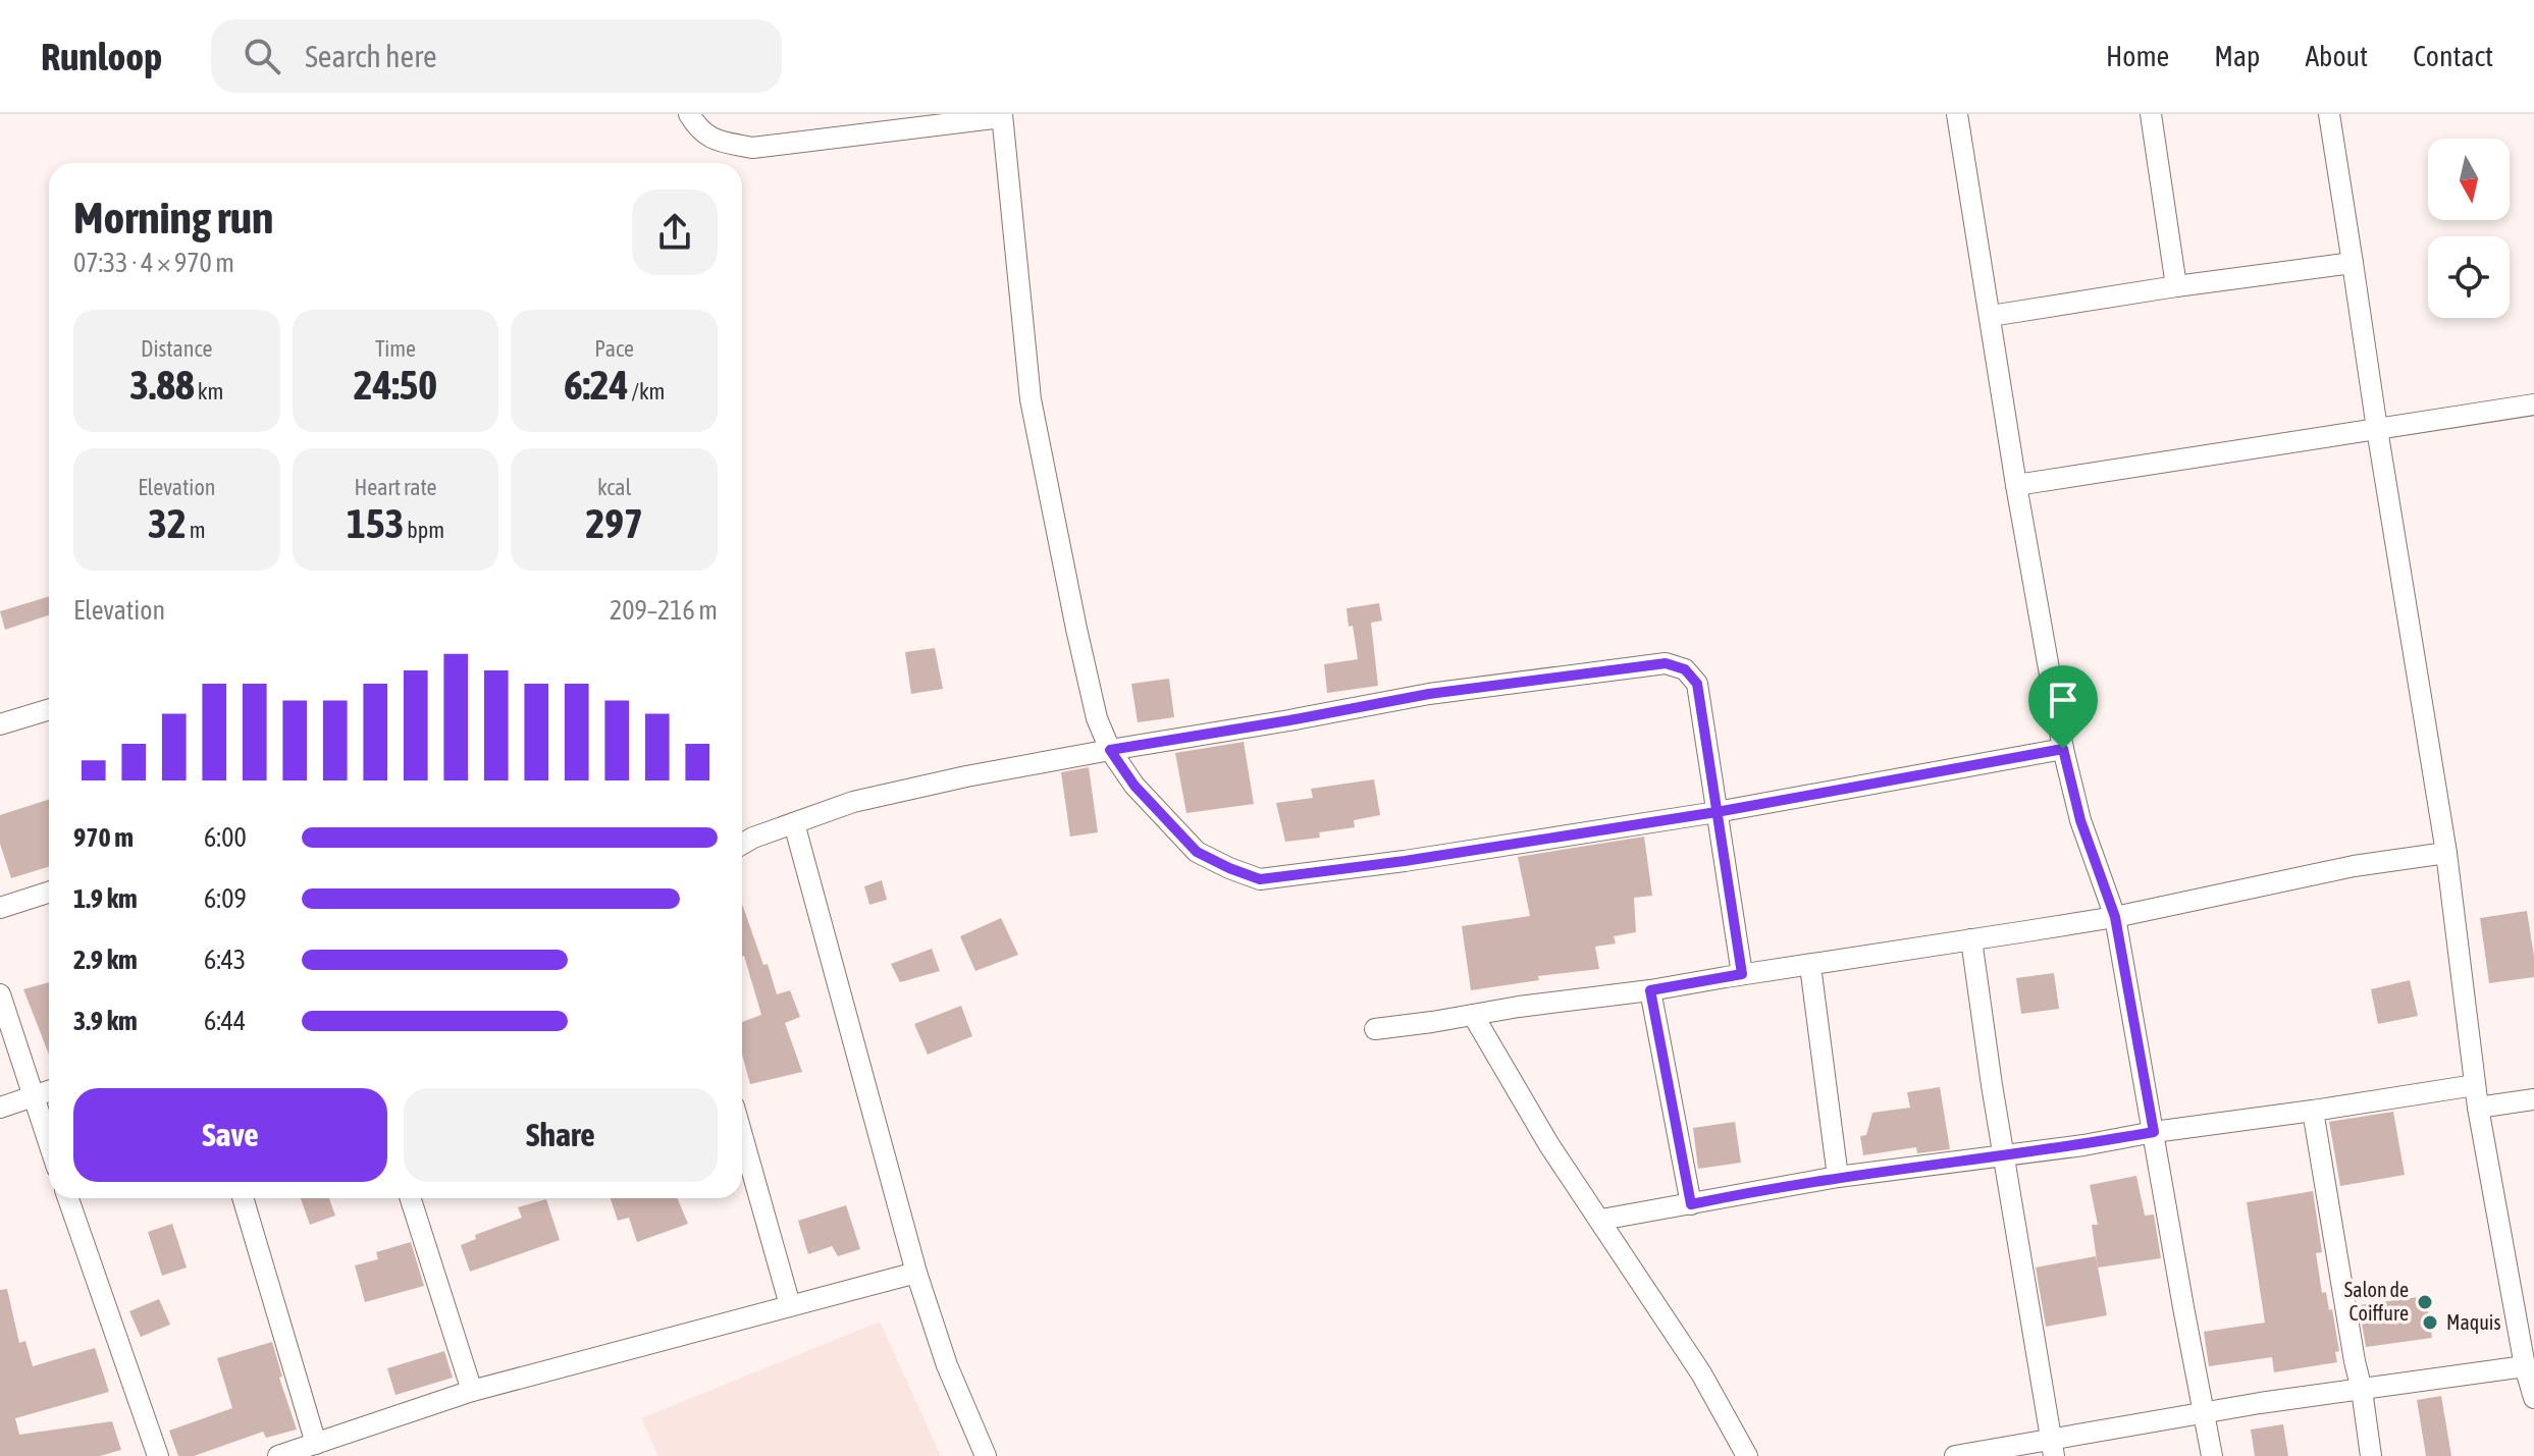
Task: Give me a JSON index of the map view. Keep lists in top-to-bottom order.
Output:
{
  "places": ["Salon de Coiffure", "Maquis"],
  "north": "bottom",
  "page": {
    "header": "Runloop",
    "search": "Search here",
    "nav": [
      "Home",
      "Map",
      "About",
      "Contact"
    ],
    "heading": ["Morning run", "07:33 · 4 × 970 m"],
    "stats": [
      ["Distance", "3.88 km"],
      ["Time", "24:50"],
      ["Pace", "6:24 /km"],
      ["Elevation", "32 m"],
      ["Heart rate", "153 bpm"],
      ["kcal", "297"]
    ],
    "chart": ["Elevation", "209–216 m"],
    "list": [
      {
        "name": "970 m",
        "note": "6:00"
      },
      {
        "name": "1.9 km",
        "note": "6:09"
      },
      {
        "name": "2.9 km",
        "note": "6:43"
      },
      {
        "name": "3.9 km",
        "note": "6:44"
      }
    ],
    "buttons": ["Save", "Share"]
  }
}
